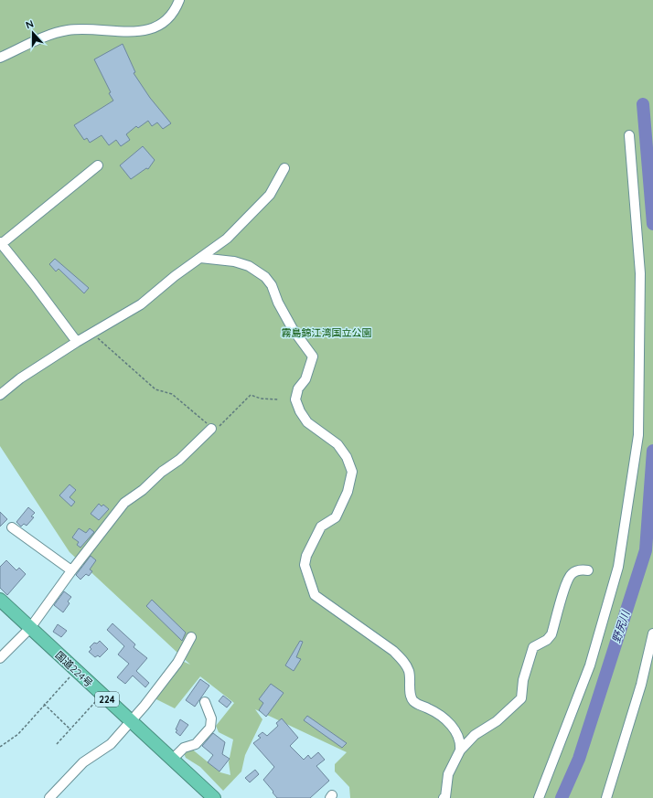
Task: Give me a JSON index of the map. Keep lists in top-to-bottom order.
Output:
{
  "streets": {
    "highway": ["国道224号", "224"]
  },
  "water": ["野尻川"],
  "parks": ["霧島錦江湾国立公園"],
  "north": "top"
}
